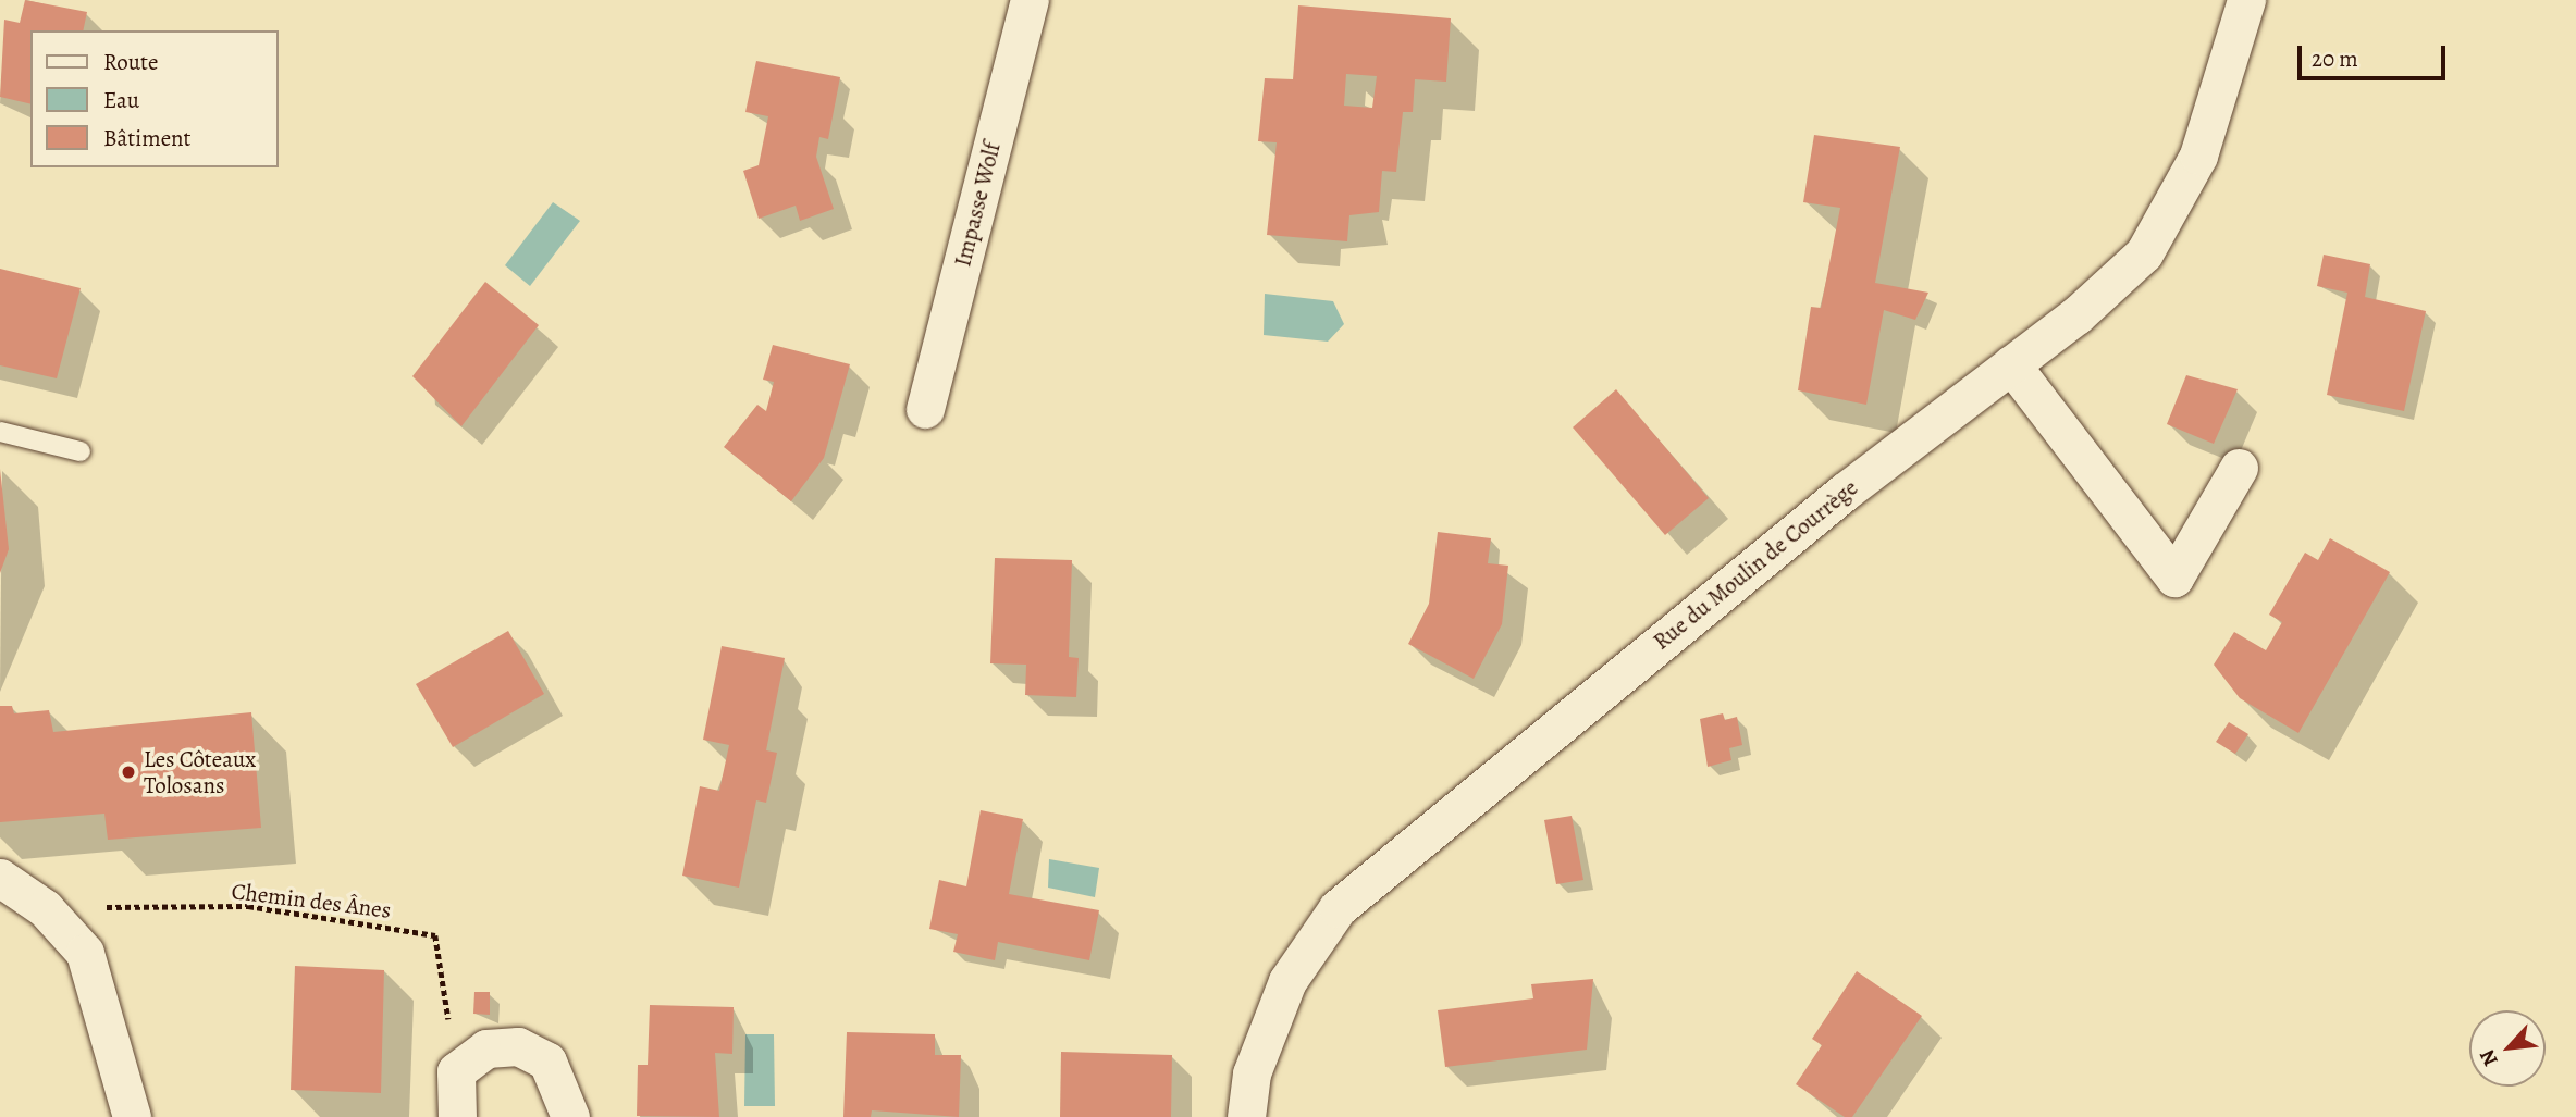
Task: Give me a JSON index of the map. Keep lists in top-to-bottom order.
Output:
{
  "streets": {
    "street": ["Impasse Wolf", "Rue du Moulin de Courrège"],
    "path": ["Chemin des Ânes"]
  },
  "places": ["Les Côteaux Tolosans"],
  "legend": ["Route", "Eau", "Bâtiment"],
  "scale_bar": "20 m",
  "north": "bottom left"
}
